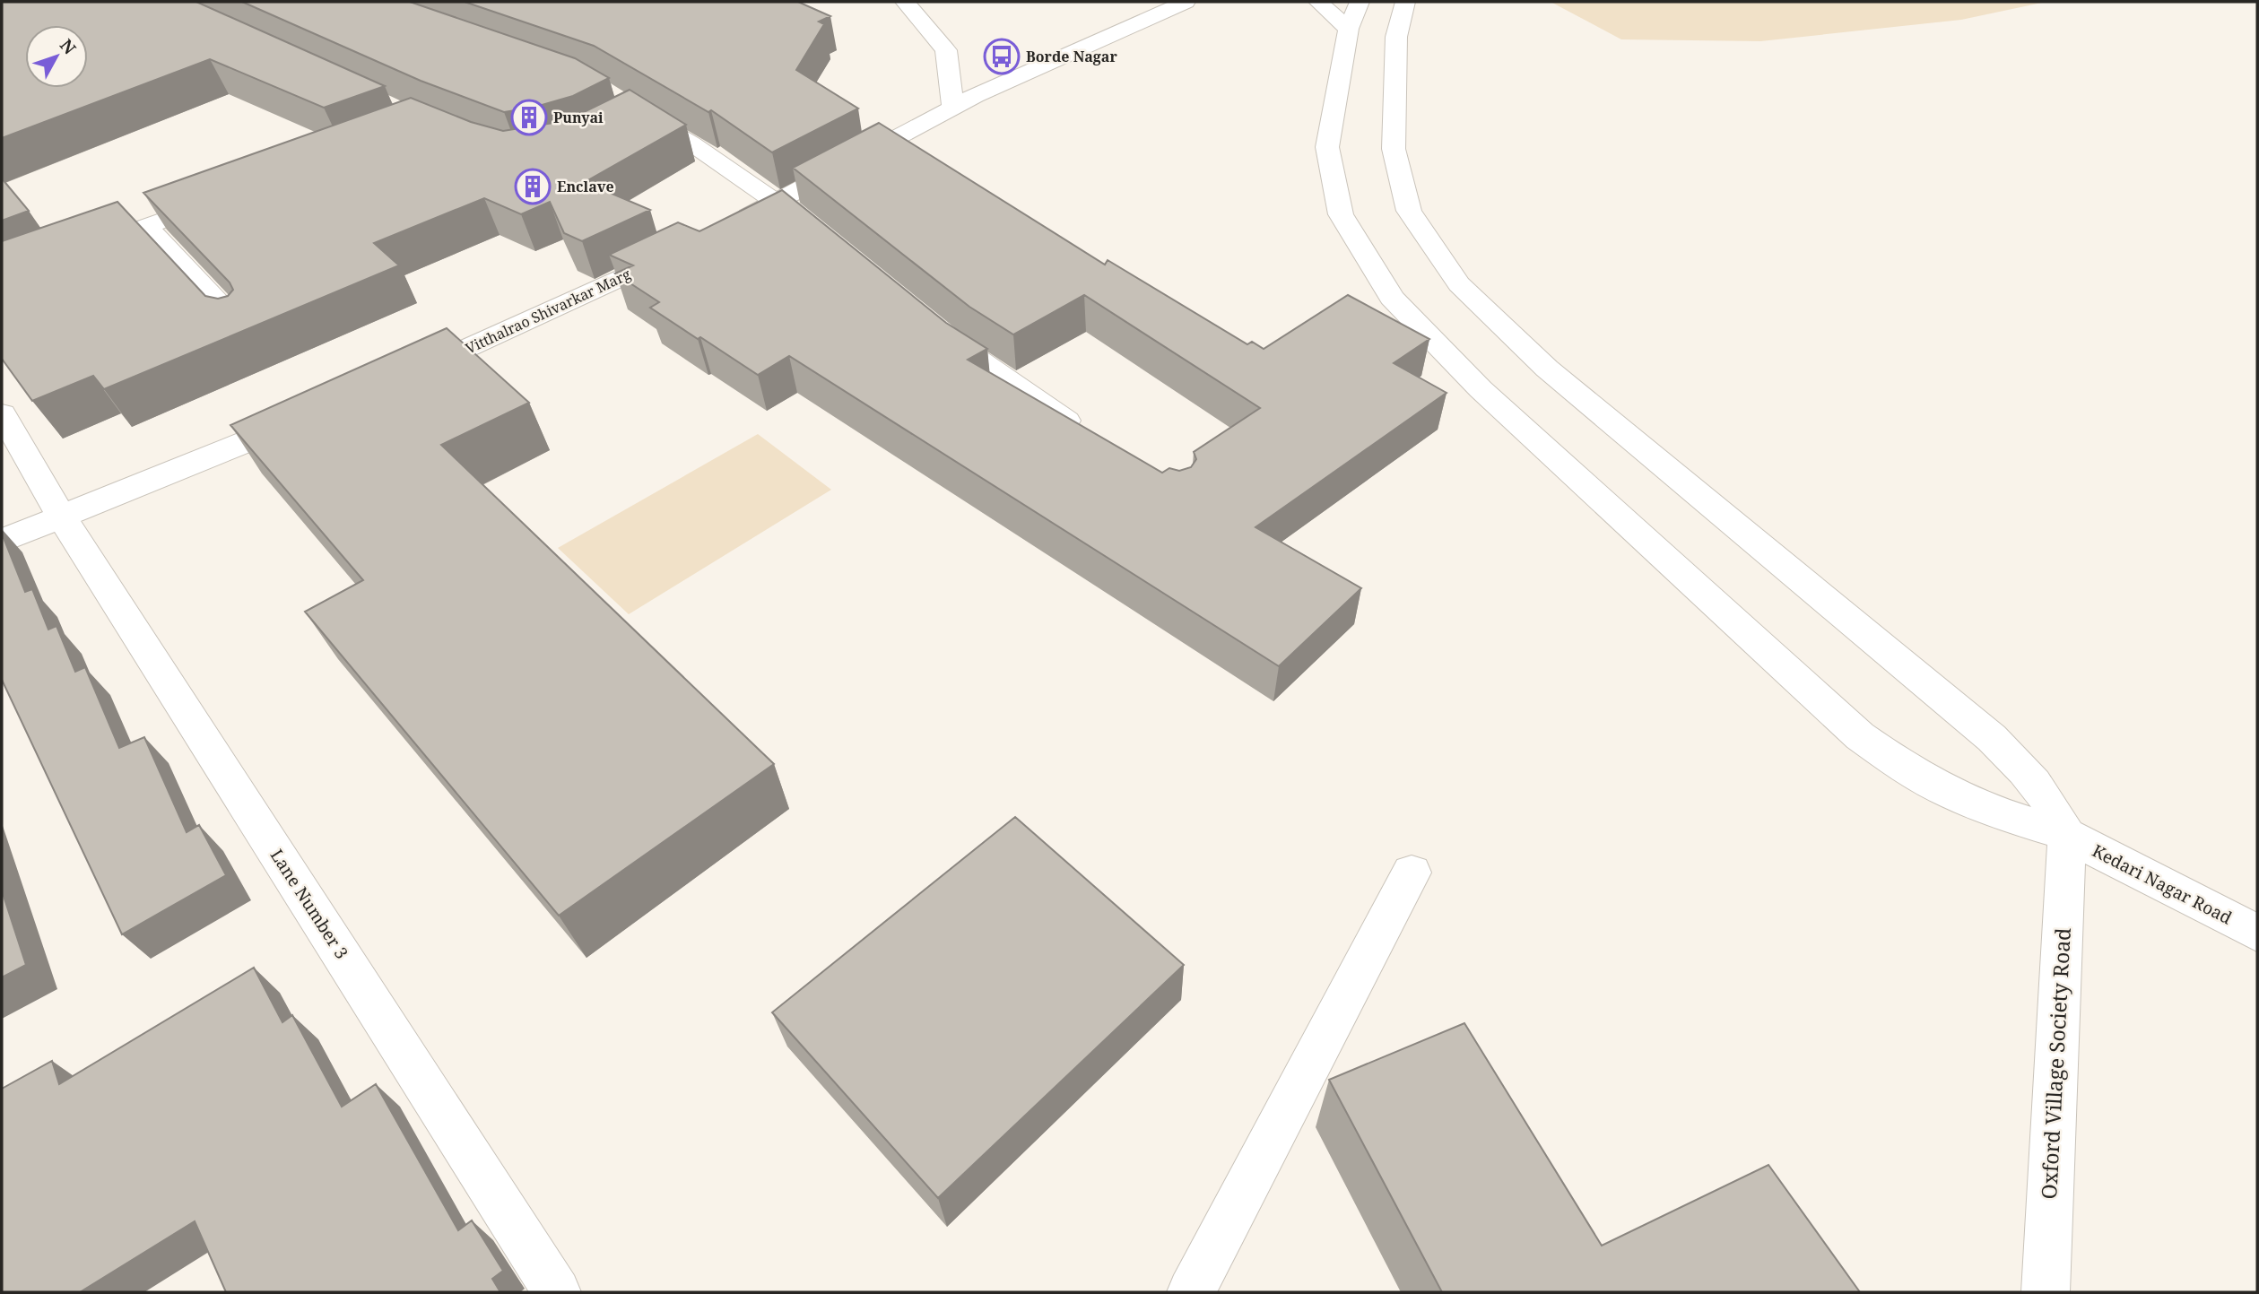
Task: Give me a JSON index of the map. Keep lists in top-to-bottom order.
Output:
{
  "streets": {
    "street": [
      "Vitthalrao Shivarkar Marg",
      "Kedari Nagar Road",
      "Lane Number 3",
      "Oxford Village Society Road"
    ]
  },
  "crossings": [
    ["Kedari Nagar Road", "Oxford Village Society Road"]
  ],
  "places": {
    "bus stop": ["Borde Nagar"],
    "building": ["Punyai", "Enclave"]
  },
  "north": "top right"
}
